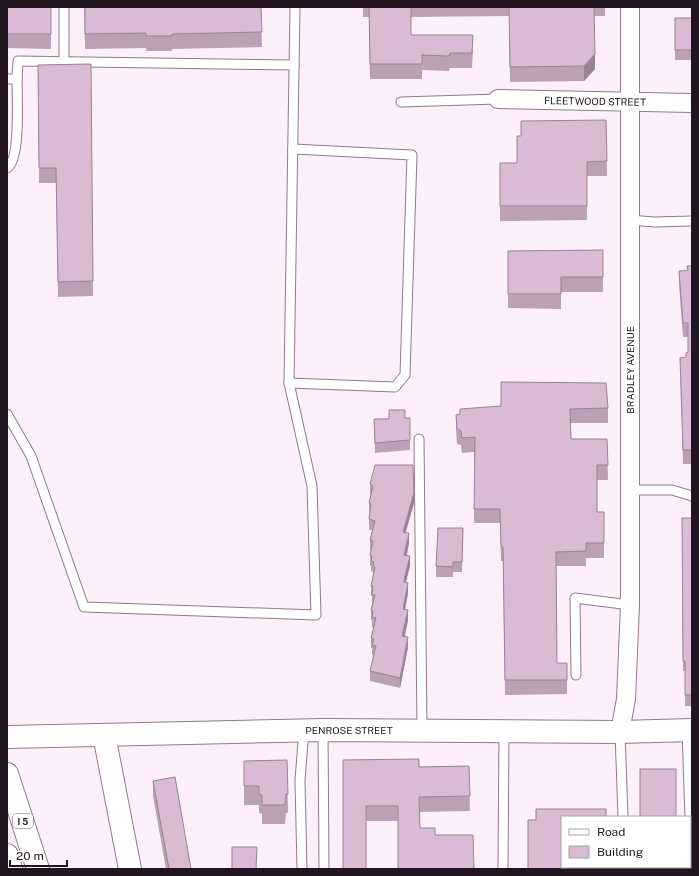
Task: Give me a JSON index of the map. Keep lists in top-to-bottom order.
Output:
{
  "streets": {
    "main road": ["PENROSE STREET", "I 5"],
    "street": ["FLEETWOOD STREET", "BRADLEY AVENUE"]
  },
  "crossings": [
    ["FLEETWOOD STREET", "BRADLEY AVENUE"],
    ["BRADLEY AVENUE", "PENROSE STREET"]
  ],
  "legend": ["Road", "Building"],
  "scale_bar": "20 m"
}
